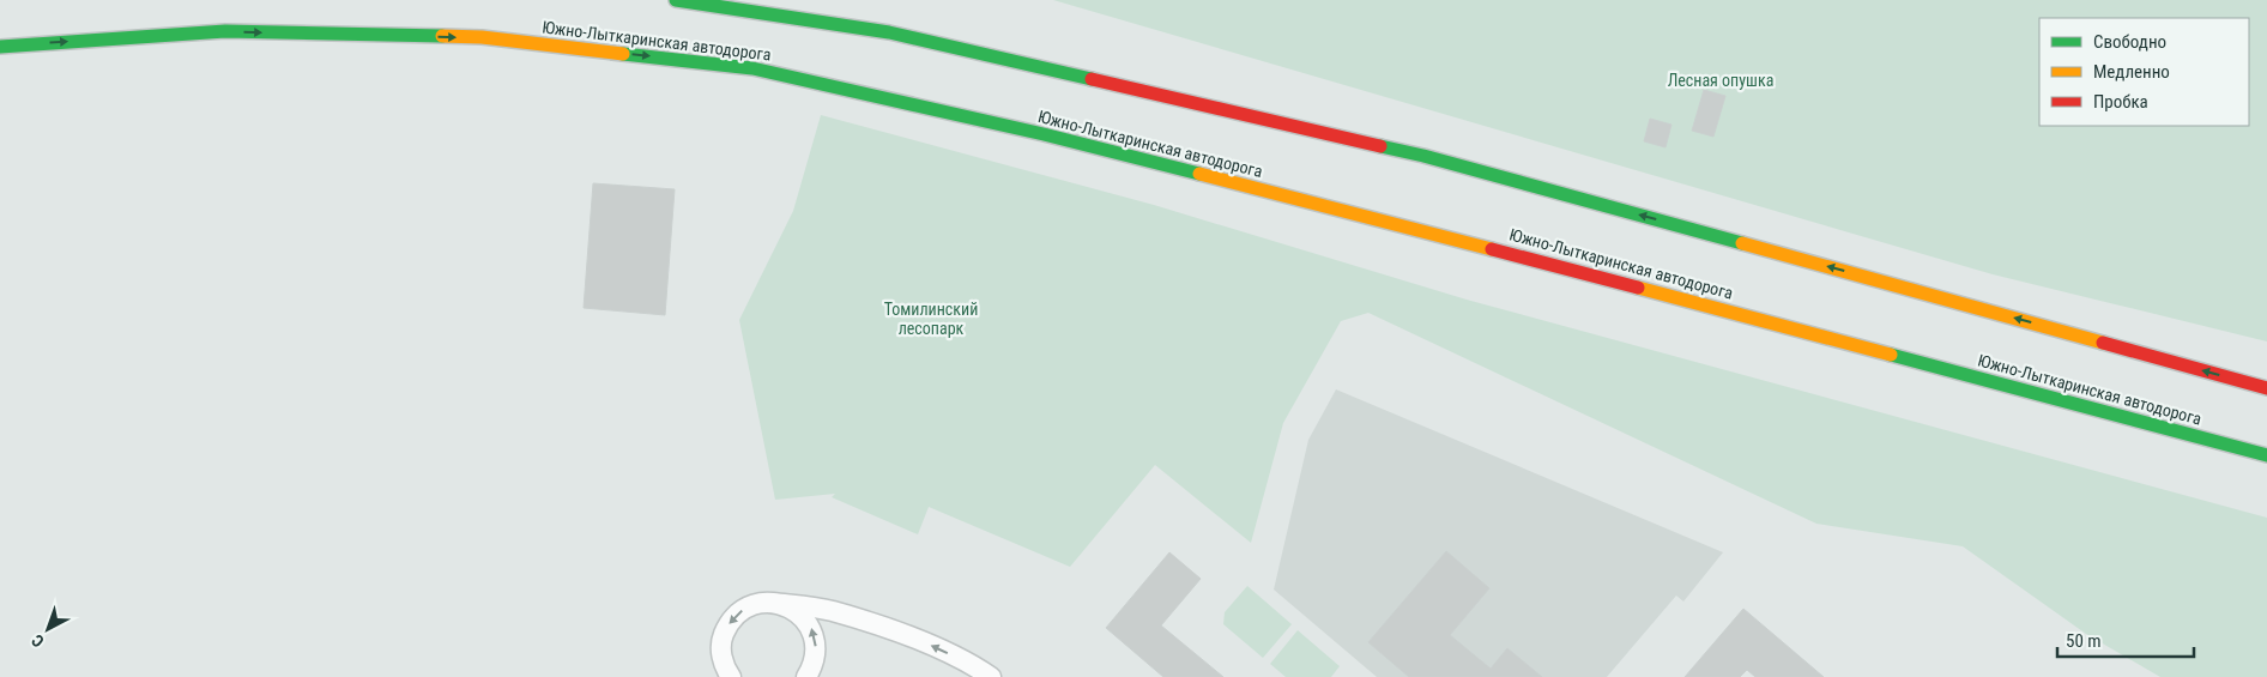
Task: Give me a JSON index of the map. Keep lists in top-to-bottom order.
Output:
{
  "streets": {
    "main road": ["Южно-Лыткаринская автодорога"]
  },
  "parks": ["Лесная опушка", "Томилинский лесопарк"],
  "legend": ["Свободно", "Медленно", "Пробка"],
  "scale_bar": "50 m",
  "north": "bottom left"
}
